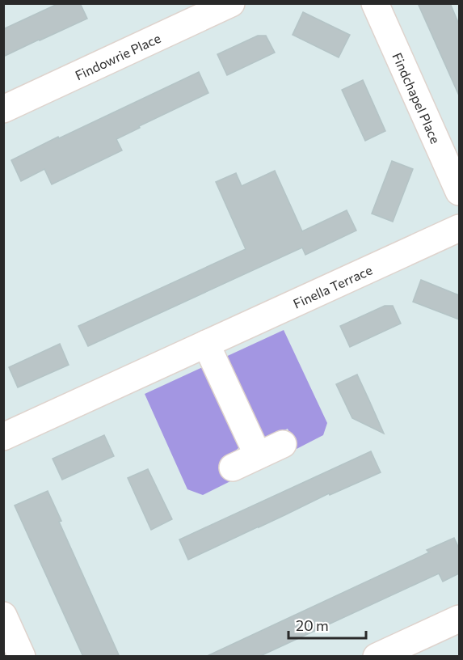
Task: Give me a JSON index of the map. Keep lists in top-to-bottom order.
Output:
{
  "streets": {
    "street": ["Findowrie Place", "Findchapel Place", "Finella Terrace"]
  },
  "scale_bar": "20 m"
}
